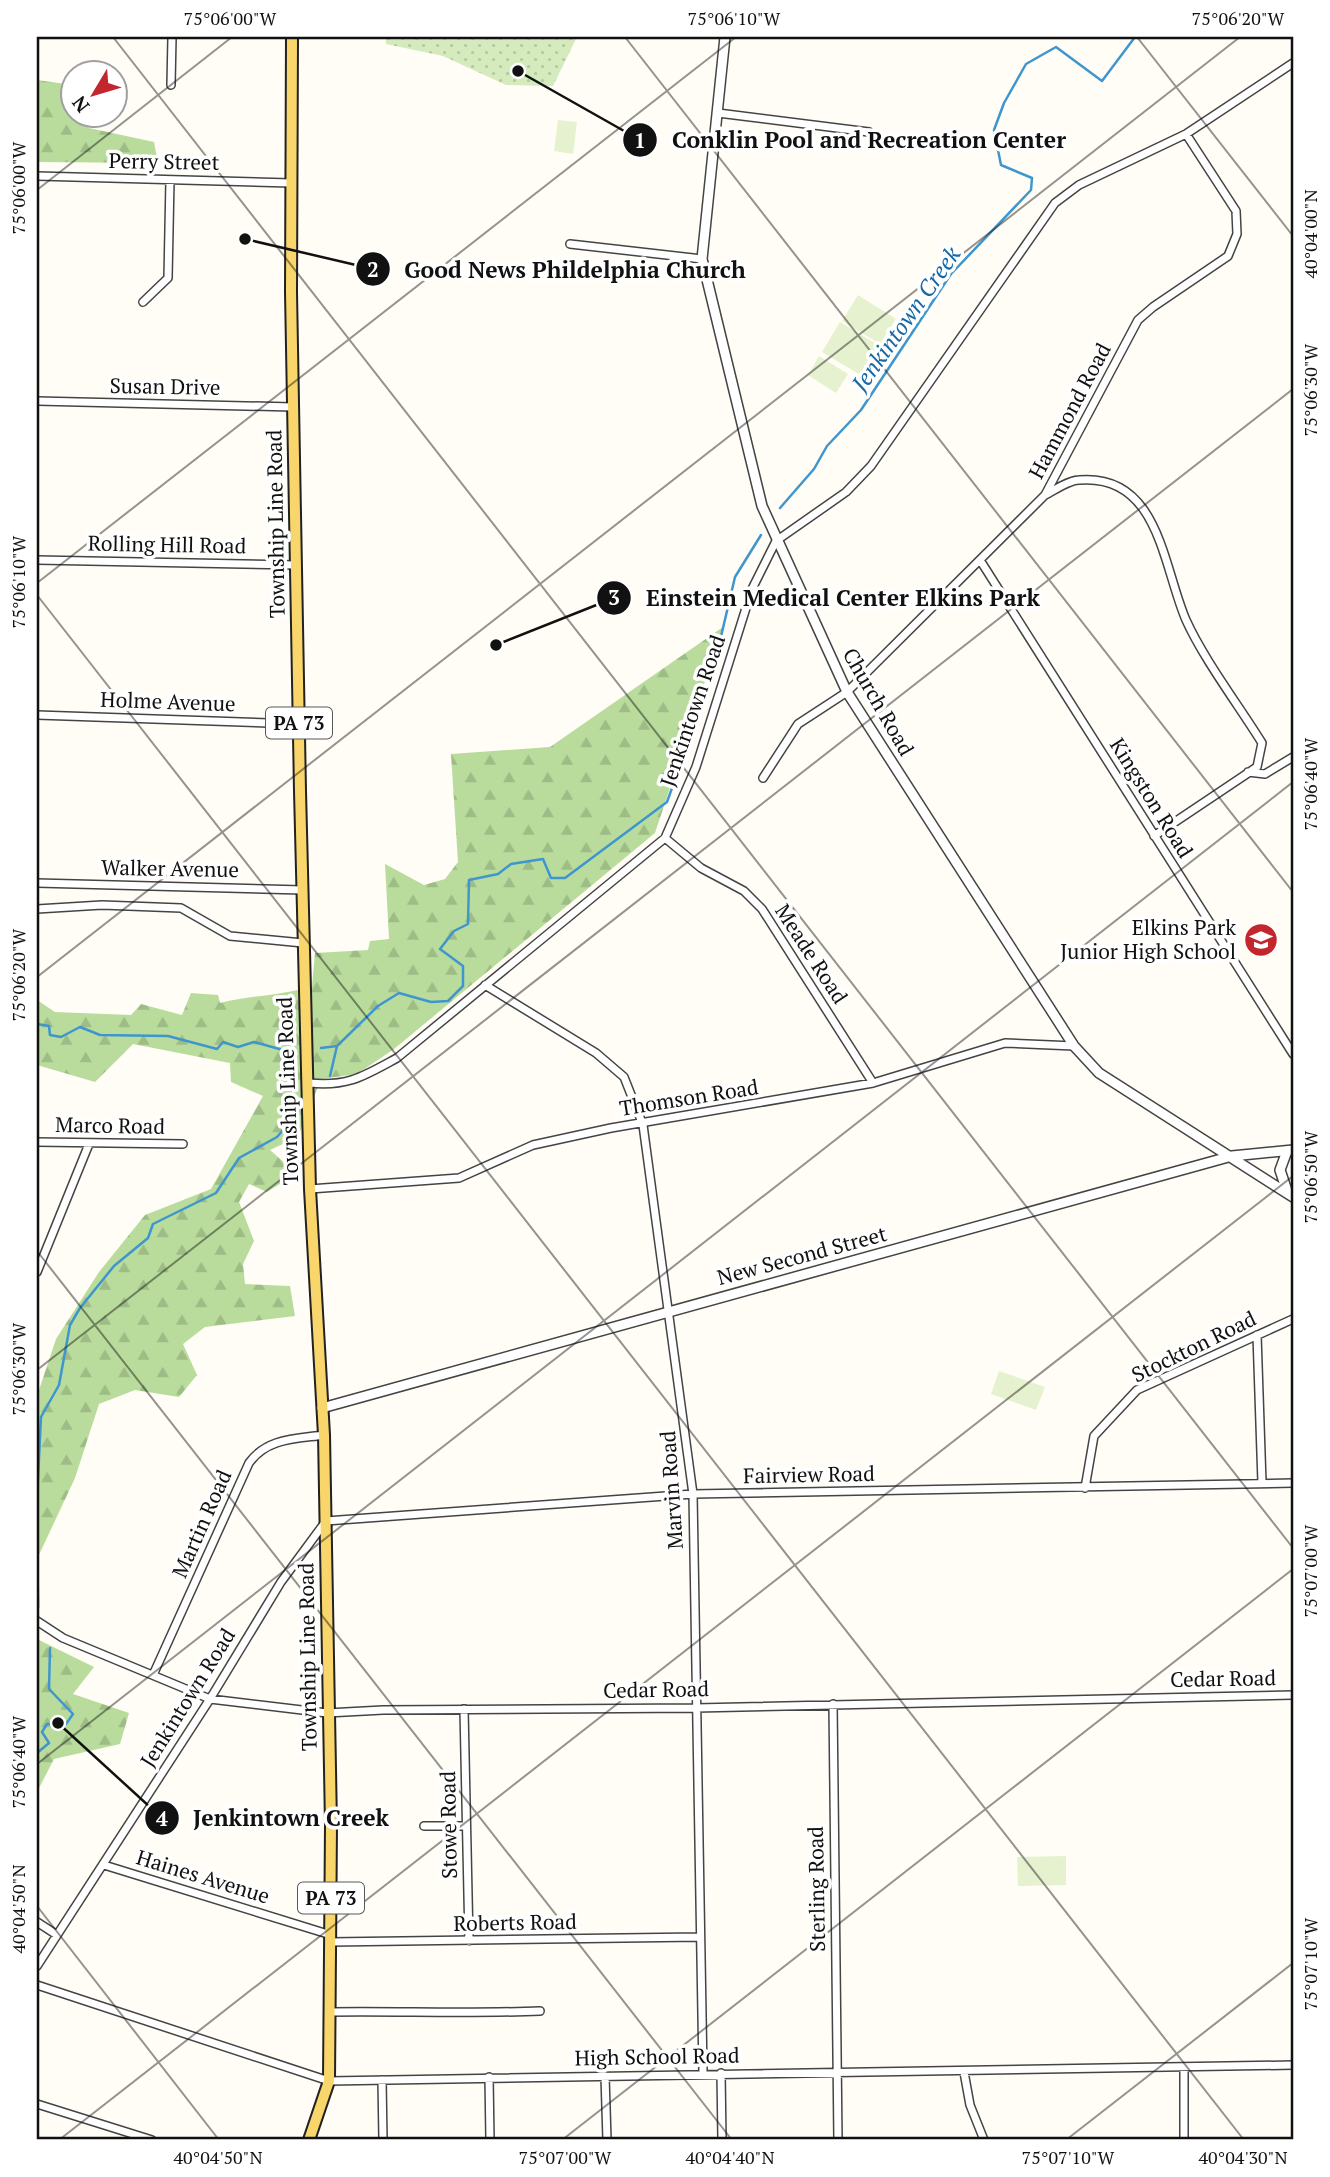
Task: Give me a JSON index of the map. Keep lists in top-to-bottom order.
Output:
{
  "streets": {
    "main road": ["Township Line Road", "PA 73"],
    "street": [
      "Perry Street",
      "Susan Drive",
      "Hammond Road",
      "Rolling Hill Road",
      "Holme Avenue",
      "Church Road",
      "Jenkintown Road",
      "Kingston Road",
      "Walker Avenue",
      "Meade Road",
      "Thomson Road",
      "Marco Road",
      "New Second Street",
      "Stockton Road",
      "Fairview Road",
      "Marvin Road",
      "Martin Road",
      "Cedar Road",
      "Stowe Road",
      "Haines Avenue",
      "Sterling Road",
      "Roberts Road",
      "High School Road"
    ]
  },
  "crossings": [
    ["Perry Street", "Township Line Road"],
    ["Susan Drive", "Township Line Road"],
    ["Hammond Road", "Church Road"],
    ["Hammond Road", "Jenkintown Road"],
    ["Hammond Road", "Kingston Road"],
    ["Township Line Road", "Rolling Hill Road"],
    ["Township Line Road", "Holme Avenue"],
    ["Township Line Road", "Jenkintown Road"],
    ["Township Line Road", "Walker Avenue"],
    ["Township Line Road", "Thomson Road"],
    ["Township Line Road", "New Second Street"],
    ["Township Line Road", "Fairview Road"],
    ["Township Line Road", "Martin Road"],
    ["Township Line Road", "Cedar Road"],
    ["Township Line Road", "Haines Avenue"],
    ["Township Line Road", "Roberts Road"],
    ["Township Line Road", "High School Road"],
    ["Church Road", "Jenkintown Road"],
    ["Church Road", "Thomson Road"],
    ["Church Road", "New Second Street"],
    ["Jenkintown Road", "Meade Road"],
    ["Jenkintown Road", "Fairview Road"],
    ["Jenkintown Road", "Marvin Road"],
    ["Jenkintown Road", "Cedar Road"],
    ["Jenkintown Road", "Haines Avenue"],
    ["Meade Road", "Thomson Road"],
    ["Thomson Road", "Marvin Road"],
    ["New Second Street", "Marvin Road"],
    ["Stockton Road", "Fairview Road"],
    ["Fairview Road", "Marvin Road"],
    ["Marvin Road", "Cedar Road"],
    ["Marvin Road", "Roberts Road"],
    ["Marvin Road", "High School Road"],
    ["Martin Road", "Cedar Road"],
    ["Cedar Road", "Stowe Road"],
    ["Cedar Road", "Sterling Road"],
    ["Stowe Road", "Roberts Road"],
    ["Haines Avenue", "Roberts Road"],
    ["Sterling Road", "High School Road"]
  ],
  "water": ["Jenkintown Creek"],
  "places": {
    "other": [
      "Conklin Pool and Recreation Center",
      "Good News Phildelphia Church",
      "Einstein Medical Center Elkins Park",
      "Jenkintown Creek"
    ],
    "school or university": ["Elkins Park Junior High School"]
  },
  "north": "bottom left",
  "coordinates": [
    "75°06'00\"W",
    "75°06'10\"W",
    "75°06'20\"W",
    "40°04'00\"N",
    "75°06'30\"W",
    "75°06'40\"W",
    "75°06'50\"W",
    "75°07'00\"W",
    "40°04'50\"N",
    "75°07'10\"W",
    "40°04'40\"N",
    "40°04'30\"N"
  ]
}
